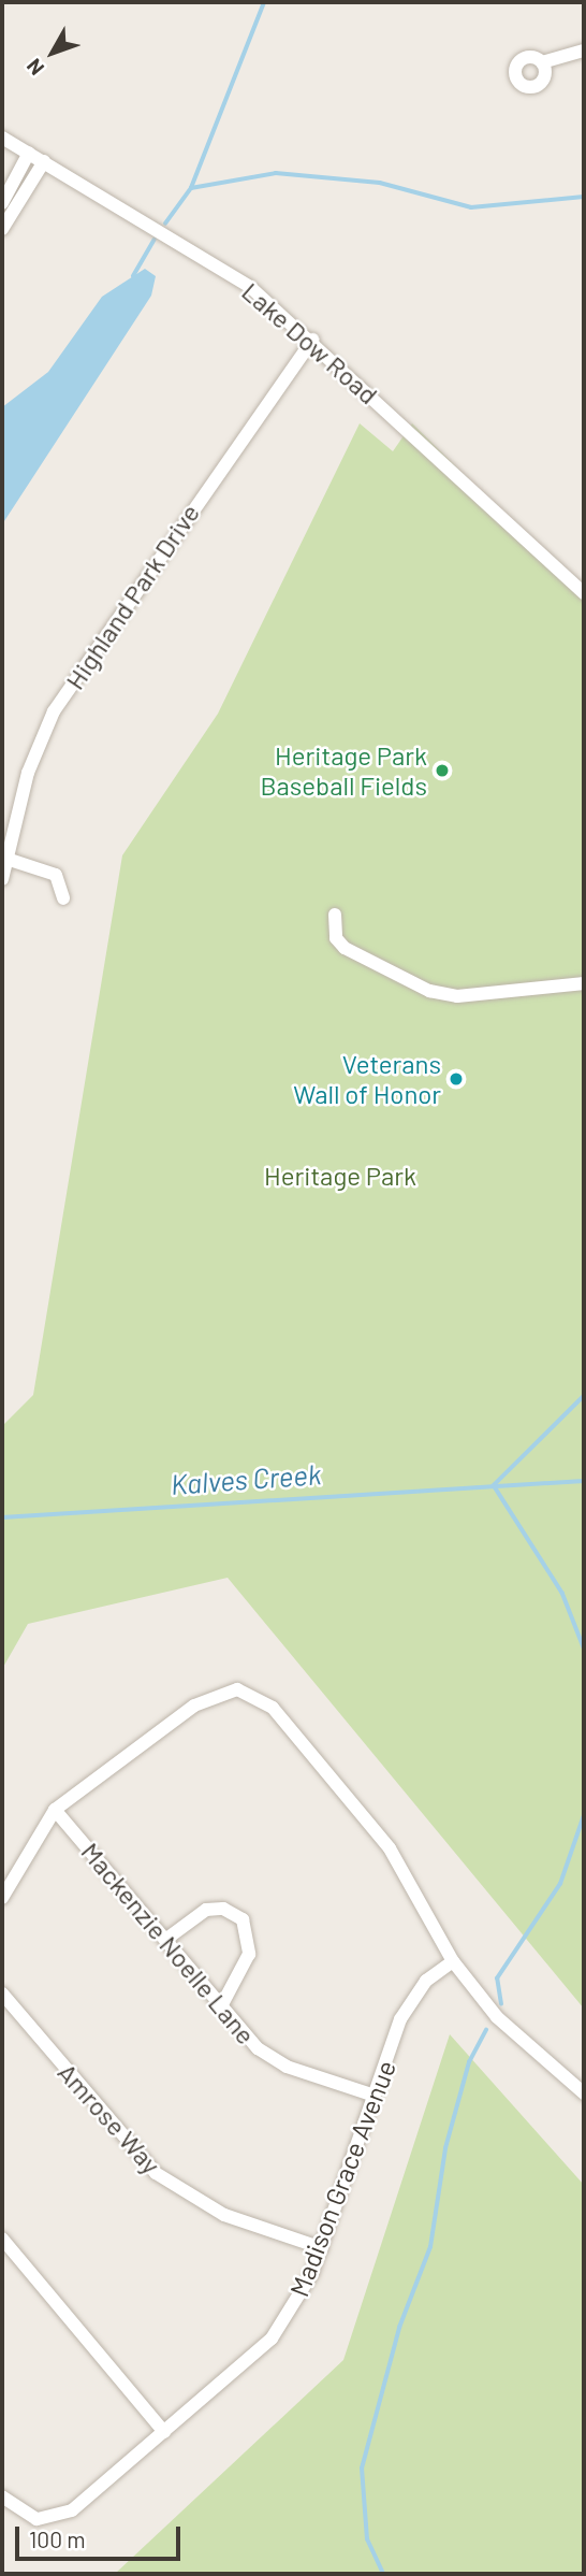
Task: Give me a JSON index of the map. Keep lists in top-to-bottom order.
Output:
{
  "streets": {
    "street": [
      "Lake Dow Road",
      "Highland Park Drive",
      "Mackenzie Noelle Lane",
      "Amrose Way",
      "Madison Grace Avenue"
    ]
  },
  "crossings": [
    ["Lake Dow Road", "Highland Park Drive"],
    ["Mackenzie Noelle Lane", "Madison Grace Avenue"],
    ["Amrose Way", "Madison Grace Avenue"]
  ],
  "water": ["Kalves Creek"],
  "parks": ["Heritage Park"],
  "places": ["Heritage Park Baseball Fields", "Veterans Wall of Honor"],
  "scale_bar": "100 m",
  "north": "bottom left"
}
